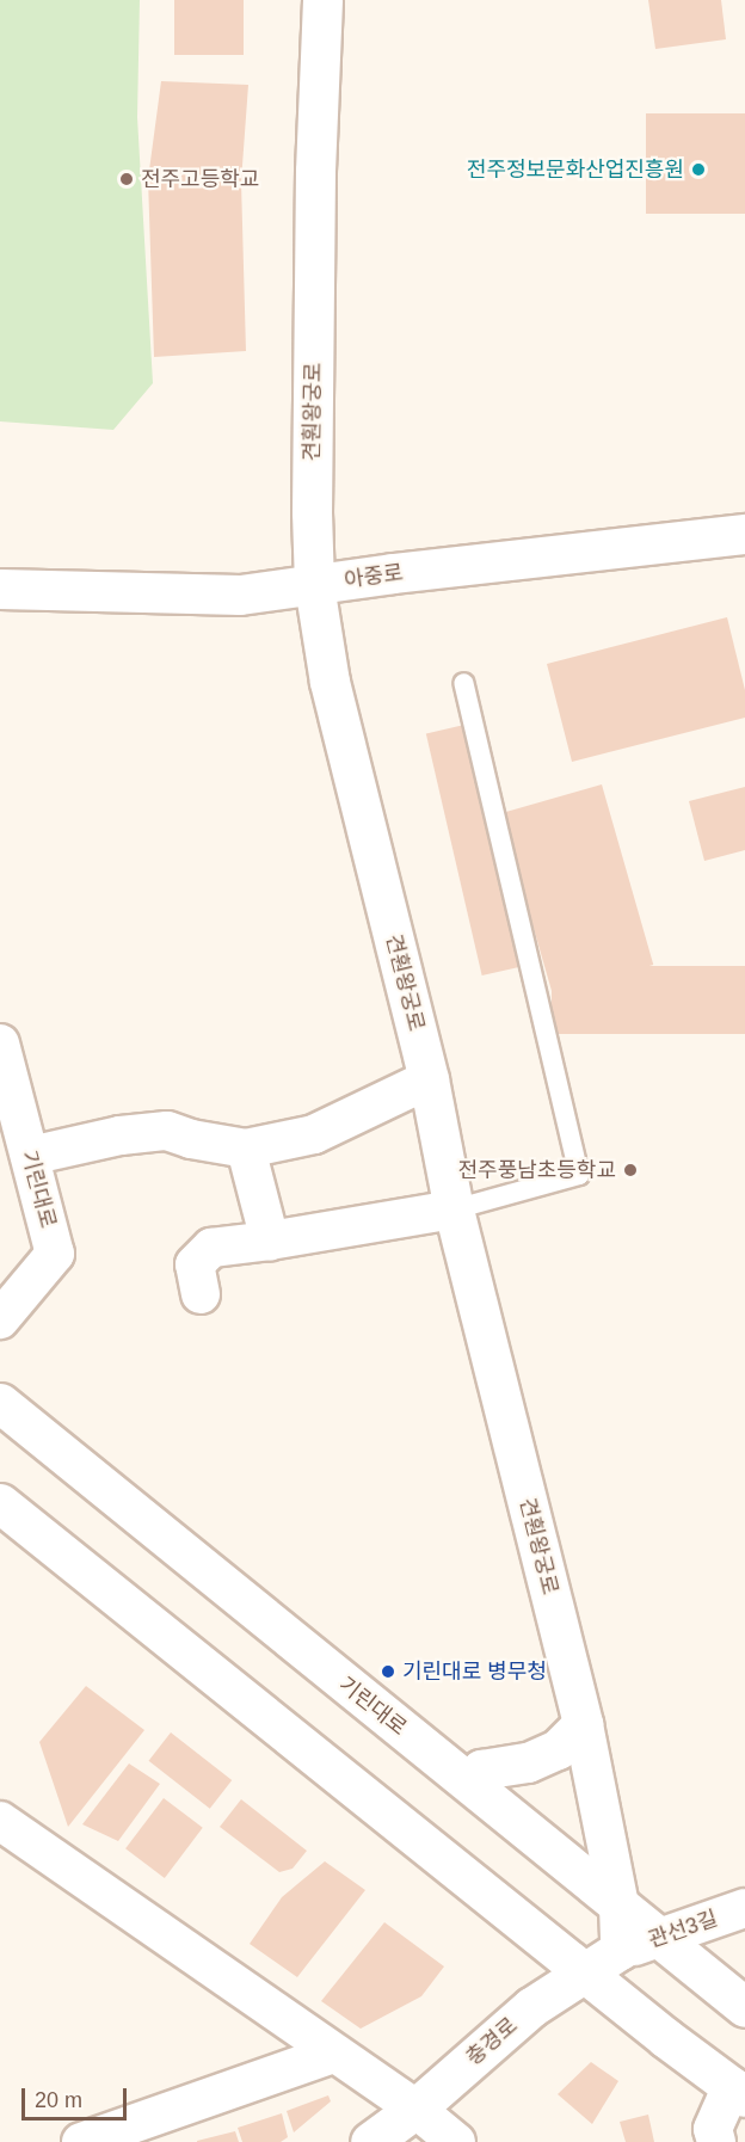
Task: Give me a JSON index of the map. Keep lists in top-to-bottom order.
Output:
{
  "streets": {
    "street": [
      "견훤왕궁로",
      "아중로",
      "기린대로",
      "관선3길",
      "충경로"
    ]
  },
  "crossings": [
    ["견훤왕궁로", "아중로"],
    ["견훤왕궁로", "기린대로"],
    ["견훤왕궁로", "관선3길"],
    ["견훤왕궁로", "충경로"],
    ["기린대로", "관선3길"],
    ["관선3길", "충경로"]
  ],
  "places": [
    "전주정보문화산업진흥원",
    "전주고등학교",
    "전주풍남초등학교",
    "기린대로 병무청"
  ],
  "scale_bar": "20 m"
}
